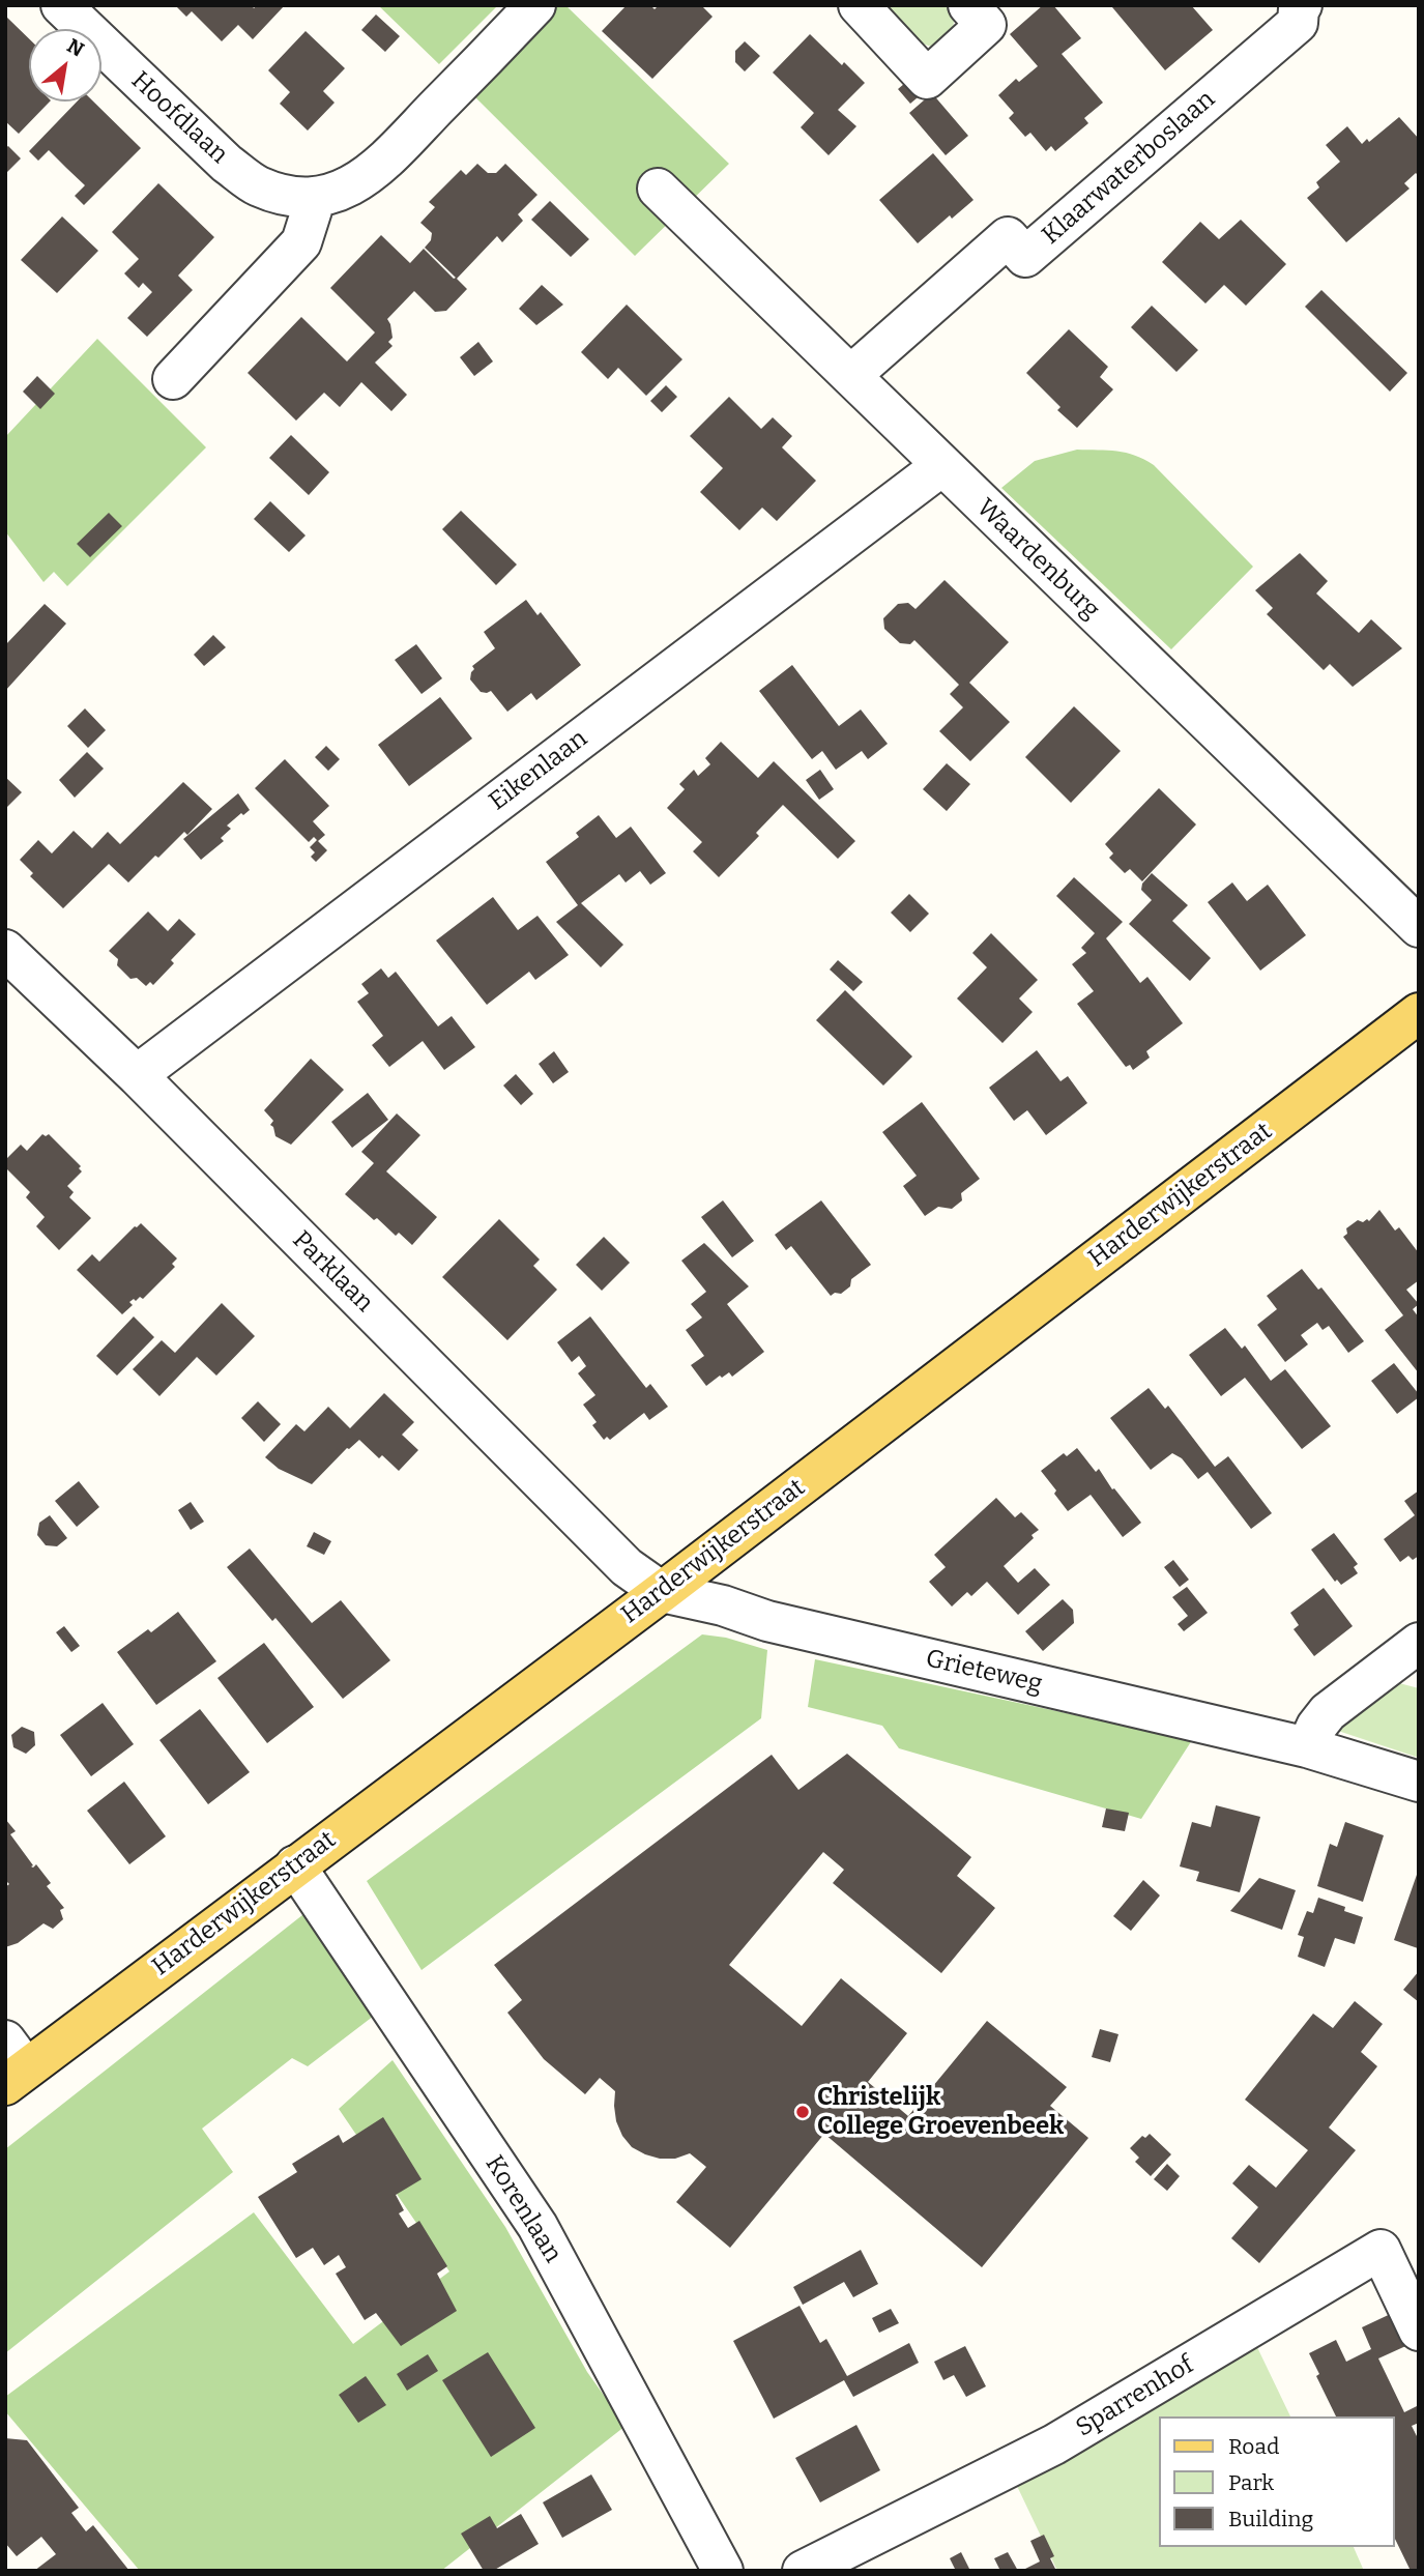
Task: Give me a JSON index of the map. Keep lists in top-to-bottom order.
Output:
{
  "streets": {
    "main road": ["Harderwijkerstraat"],
    "street": [
      "Hoofdlaan",
      "Klaarwaterboslaan",
      "Waardenburg",
      "Eikenlaan",
      "Parklaan",
      "Grieteweg",
      "Korenlaan",
      "Sparrenhof"
    ]
  },
  "crossings": [
    ["Klaarwaterboslaan", "Waardenburg"],
    ["Waardenburg", "Eikenlaan"],
    ["Eikenlaan", "Parklaan"],
    ["Harderwijkerstraat", "Parklaan"],
    ["Harderwijkerstraat", "Grieteweg"],
    ["Harderwijkerstraat", "Korenlaan"],
    ["Parklaan", "Grieteweg"]
  ],
  "places": ["Christelijk College Groevenbeek"],
  "legend": ["Road", "Park", "Building"],
  "north": "top right"
}
